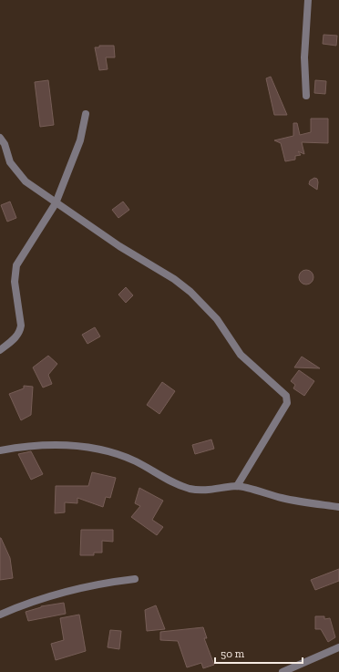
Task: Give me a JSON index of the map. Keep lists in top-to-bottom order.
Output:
{
  "scale_bar": "50 m"
}
